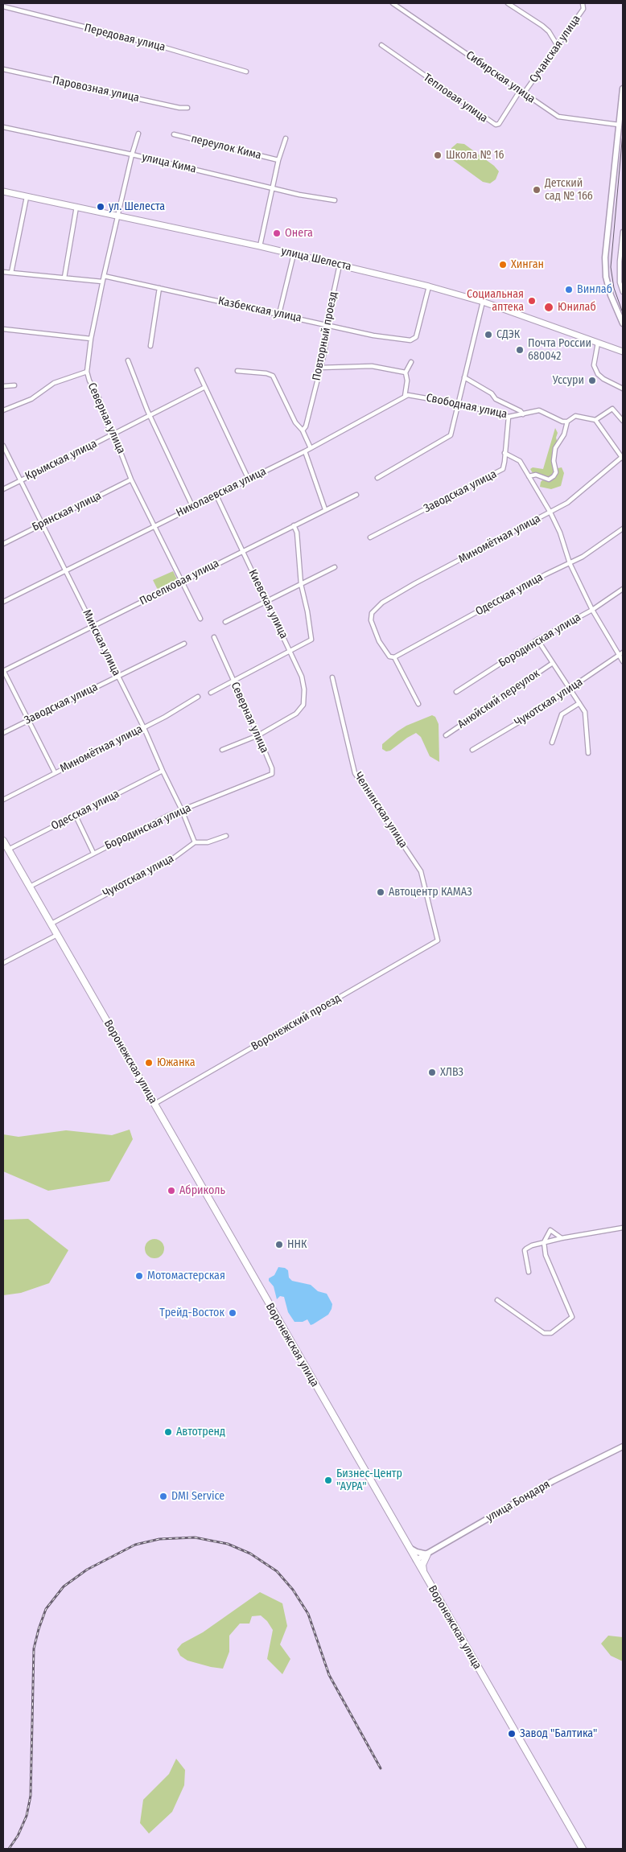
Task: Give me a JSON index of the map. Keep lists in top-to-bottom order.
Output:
{
  "streets": {
    "highway": ["Воронежская улица"],
    "main road": ["улица Шелеста", "улица Бондаря"],
    "street": [
      "Передовая улица",
      "Сучанская улица",
      "Сибирская улица",
      "Паровозная улица",
      "Тепловая улица",
      "переулок Кима",
      "улица Кима",
      "Казбекская улица",
      "Повторный проезд",
      "Свободная улица",
      "Северная улица",
      "Крымская улица",
      "Заводская улица",
      "Николаевская улица",
      "Брянская улица",
      "Миномётная улица",
      "Поселковая улица",
      "Одесская улица",
      "Киевская улица",
      "Бородинская улица",
      "Минская улица",
      "Анюйский переулок",
      "Чукотская улица",
      "Челнинская улица",
      "Воронежский проезд"
    ]
  },
  "crossings": [
    ["Сучанская улица", "Сибирская улица"],
    ["Сучанская улица", "Тепловая улица"],
    ["Сибирская улица", "Тепловая улица"],
    ["улица Кима", "Северная улица"],
    ["улица Шелеста", "Казбекская улица"],
    ["улица Шелеста", "Повторный проезд"],
    ["улица Шелеста", "Северная улица"],
    ["Казбекская улица", "Повторный проезд"],
    ["Казбекская улица", "Северная улица"],
    ["Свободная улица", "Заводская улица"],
    ["Свободная улица", "Николаевская улица"],
    ["Северная улица", "Крымская улица"],
    ["Северная улица", "Николаевская улица"],
    ["Северная улица", "Брянская улица"],
    ["Северная улица", "Поселковая улица"],
    ["Северная улица", "Киевская улица"],
    ["Северная улица", "Бородинская улица"],
    ["Крымская улица", "Минская улица"],
    ["Заводская улица", "Минская улица"],
    ["Николаевская улица", "Киевская улица"],
    ["Николаевская улица", "Минская улица"],
    ["Брянская улица", "Минская улица"],
    ["Миномётная улица", "Одесская улица"],
    ["Миномётная улица", "Минская улица"],
    ["Поселковая улица", "Киевская улица"],
    ["Поселковая улица", "Минская улица"],
    ["Одесская улица", "Минская улица"],
    ["Одесская улица", "Воронежская улица"],
    ["Бородинская улица", "Минская улица"],
    ["Бородинская улица", "Воронежская улица"],
    ["Минская улица", "Чукотская улица"],
    ["Чукотская улица", "Воронежская улица"],
    ["Челнинская улица", "Воронежский проезд"],
    ["Воронежский проезд", "Воронежская улица"],
    ["Воронежская улица", "улица Бондаря"]
  ],
  "places": [
    "Школа № 16",
    "Детский сад № 166",
    "ул. Шелеста",
    "Онега",
    "Хинган",
    "Винлаб",
    "Социальная аптека",
    "Юнилаб",
    "СДЭК",
    "Почта России 680042",
    "Уссури",
    "Автоцентр КАМАЗ",
    "Южанка",
    "ХЛВЗ",
    "Абриколь",
    "ННК",
    "Мотомастерская",
    "Трейд-Восток",
    "Автотренд",
    "Бизнес-Центр \"АУРА\"",
    "DMI Service",
    "Завод \"Балтика\""
  ]
}
